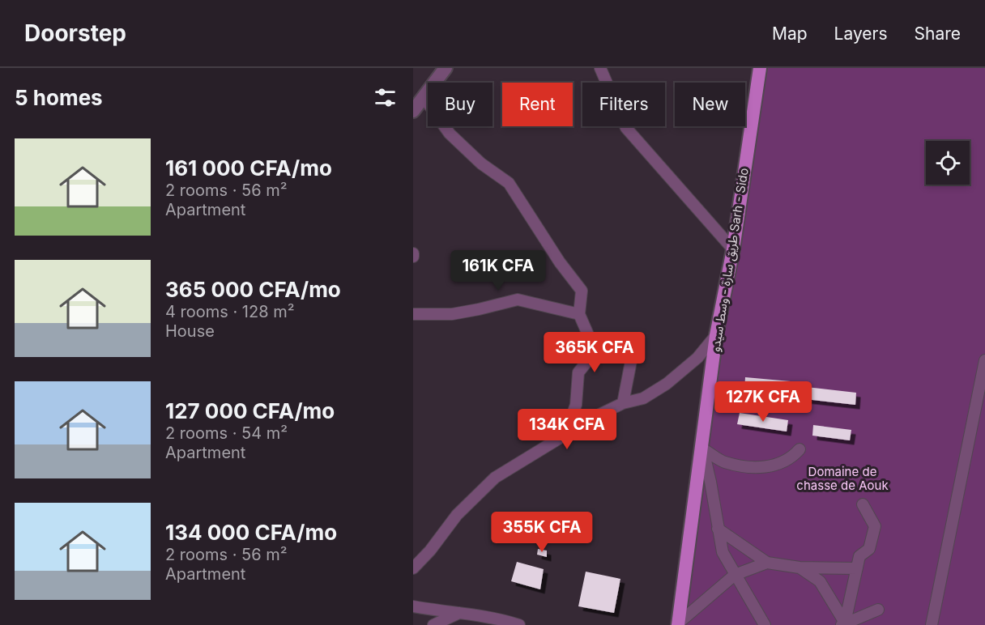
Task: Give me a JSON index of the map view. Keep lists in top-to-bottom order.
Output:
{
  "streets": {
    "main road": ["طريق سارة - وسط سيدو Sarh - Sido"]
  },
  "parks": ["Domaine de chasse de Aouk"],
  "page": {
    "header": "Doorstep",
    "nav": ["Map", "Layers", "Share"],
    "heading": "5 homes",
    "chip": [
      "Buy",
      "Rent",
      "Filters",
      "New"
    ],
    "list": [
      {
        "name": "161 000 CFA/mo",
        "note": "2 rooms · 56 m² · Apartment"
      },
      {
        "name": "365 000 CFA/mo",
        "note": "4 rooms · 128 m² · House"
      },
      {
        "name": "127 000 CFA/mo",
        "note": "2 rooms · 54 m² · Apartment"
      },
      {
        "name": "134 000 CFA/mo",
        "note": "2 rooms · 56 m² · Apartment"
      }
    ],
    "price": [
      "161K CFA",
      "365K CFA",
      "127K CFA",
      "134K CFA",
      "355K CFA"
    ]
  }
}
